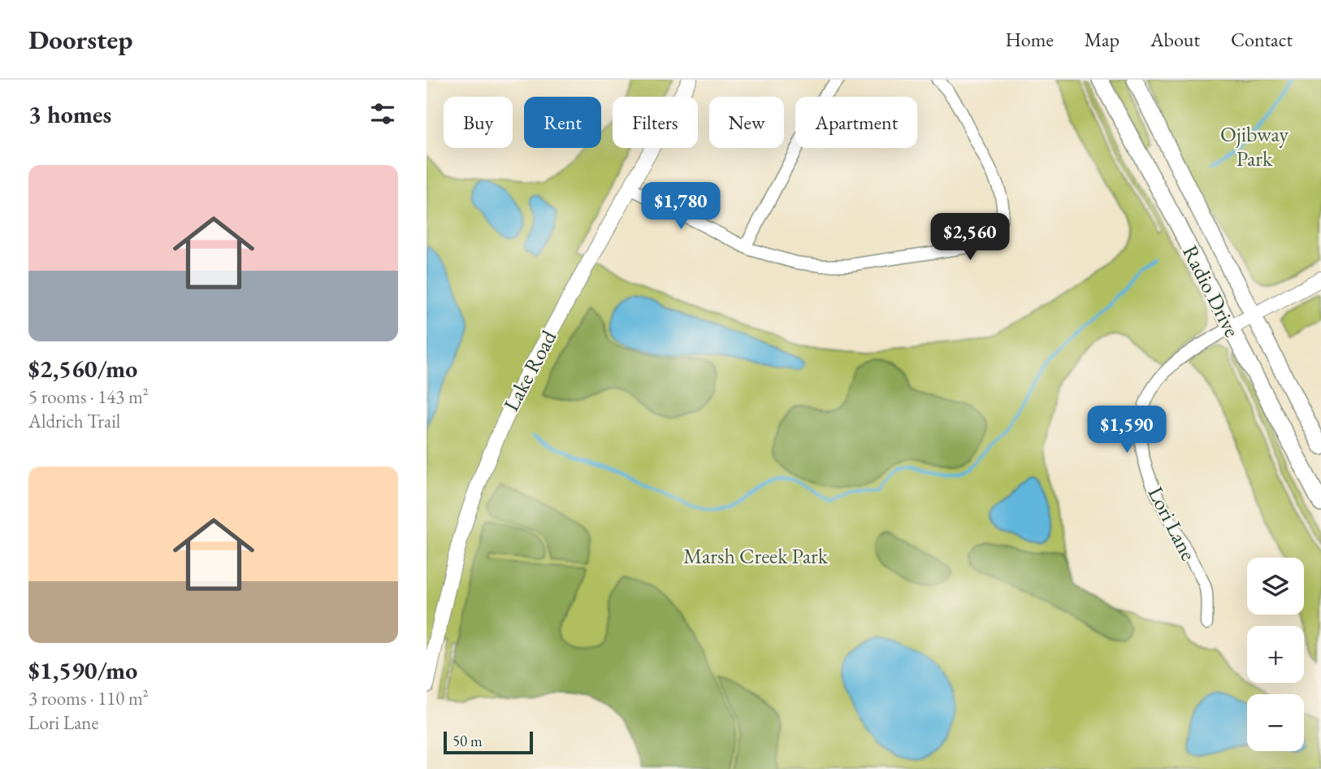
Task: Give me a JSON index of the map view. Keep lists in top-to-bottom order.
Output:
{
  "streets": {
    "main road": ["Radio Drive"],
    "street": ["Lake Road", "Lori Lane"]
  },
  "crossings": [
    ["Radio Drive", "Lori Lane"]
  ],
  "parks": ["Ojibway Park", "Marsh Creek Park"],
  "scale_bar": "50 m",
  "page": {
    "header": "Doorstep",
    "nav": [
      "Home",
      "Map",
      "About",
      "Contact"
    ],
    "heading": "3 homes",
    "chip": [
      "Buy",
      "Rent",
      "Filters",
      "New",
      "Apartment"
    ],
    "list": [
      {
        "name": "$2,560/mo",
        "note": "5 rooms · 143 m² · Aldrich Trail"
      },
      {
        "name": "$1,590/mo",
        "note": "3 rooms · 110 m² · Lori Lane"
      }
    ],
    "price": ["$1,780", "$2,560", "$1,590"],
    "map_buttons": ["+", "−"],
    "scale": "50 m"
  }
}
